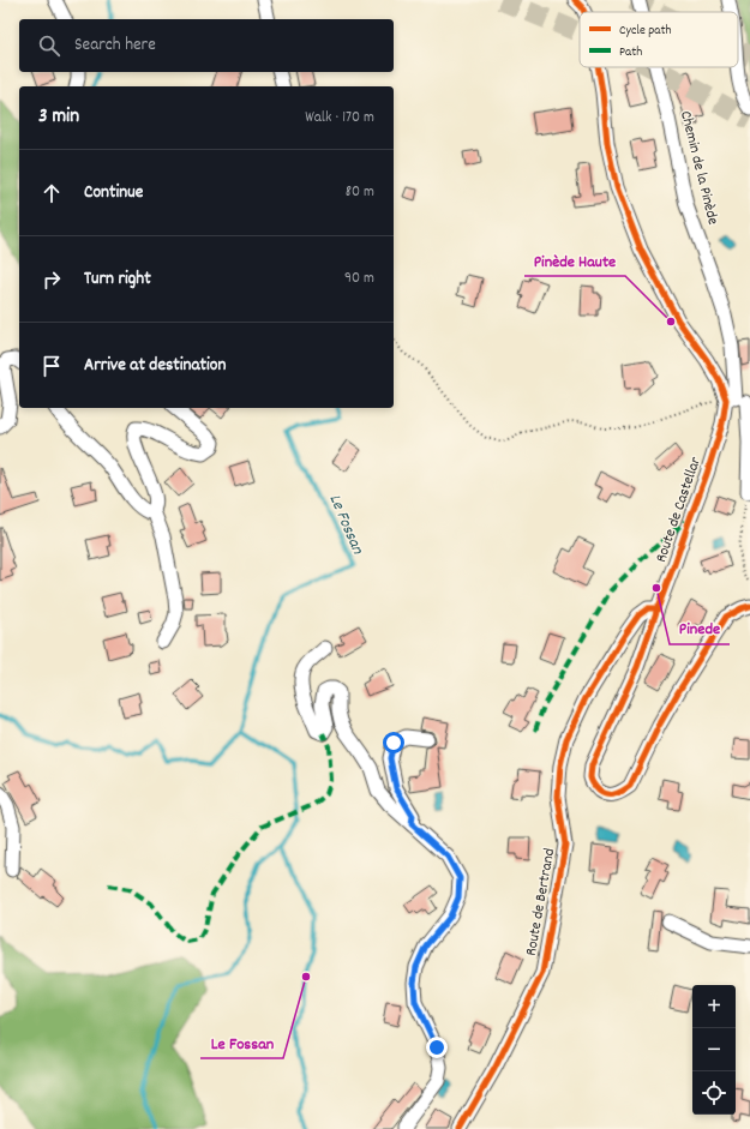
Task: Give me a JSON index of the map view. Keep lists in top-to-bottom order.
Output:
{
  "streets": {
    "street": ["Chemin de la Pinède", "Route de Castellar", "Route de Bertrand"]
  },
  "crossings": [
    ["Chemin de la Pinède", "Route de Castellar"],
    ["Route de Castellar", "Route de Bertrand"]
  ],
  "water": ["Le Fossan"],
  "places": ["Pinède Haute", "Pinede", "Le Fossan"],
  "legend": ["Cycle path", "Path"],
  "page": {
    "search": "Search here",
    "heading": ["3 min", "Walk · 170 m"],
    "list": [
      ["Continue", "80 m"],
      ["Turn right", "90 m"],
      "Arrive at destination"
    ],
    "map_buttons": ["+", "−"]
  }
}
